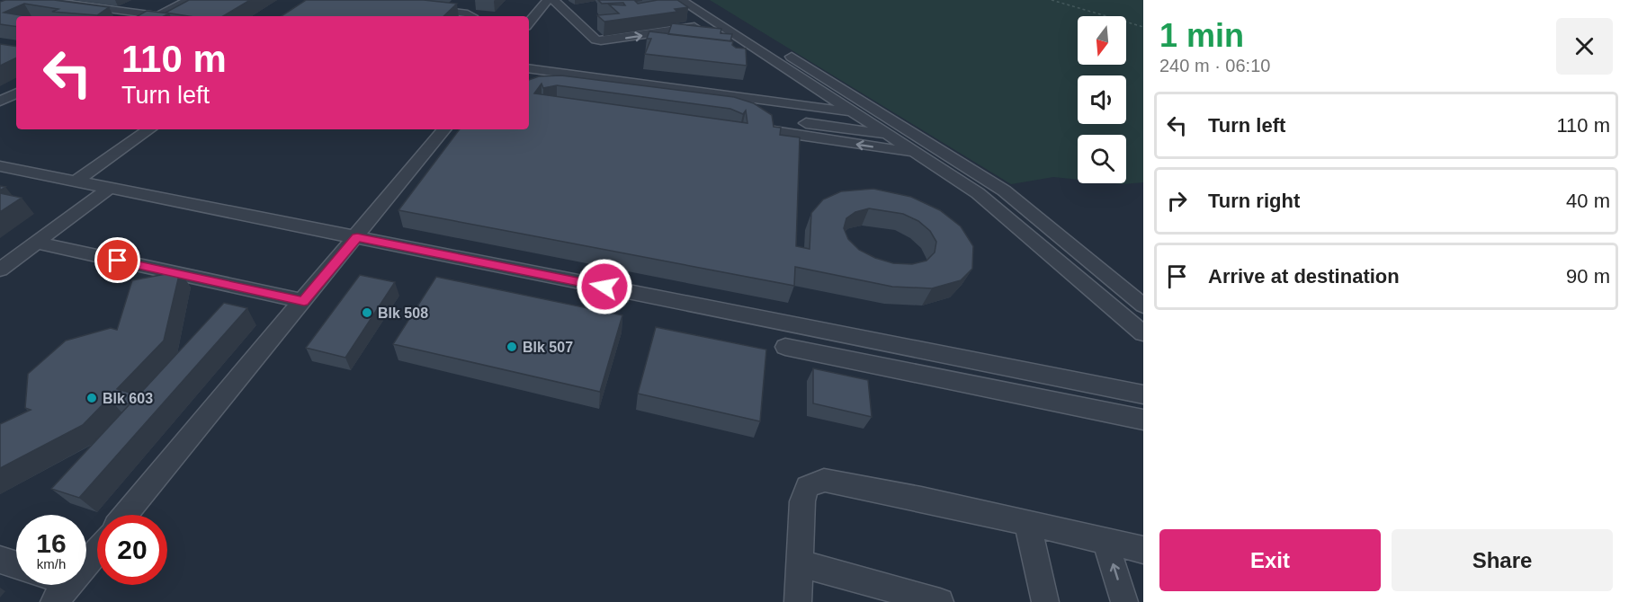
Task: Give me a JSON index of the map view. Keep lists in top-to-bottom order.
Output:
{
  "places": ["Blk 508", "Blk 507", "Blk 603"],
  "north": "bottom",
  "page": {
    "heading": ["1 min", "240 m · 06:10"],
    "turn": ["110 m", "Turn left"],
    "list": [
      {
        "name": "Turn left",
        "value": "110 m"
      },
      {
        "name": "Turn right",
        "value": "40 m"
      },
      {
        "name": "Arrive at destination",
        "value": "90 m"
      }
    ],
    "speed": "16 km/h",
    "limit": "20",
    "buttons": ["Exit", "Share"]
  }
}
